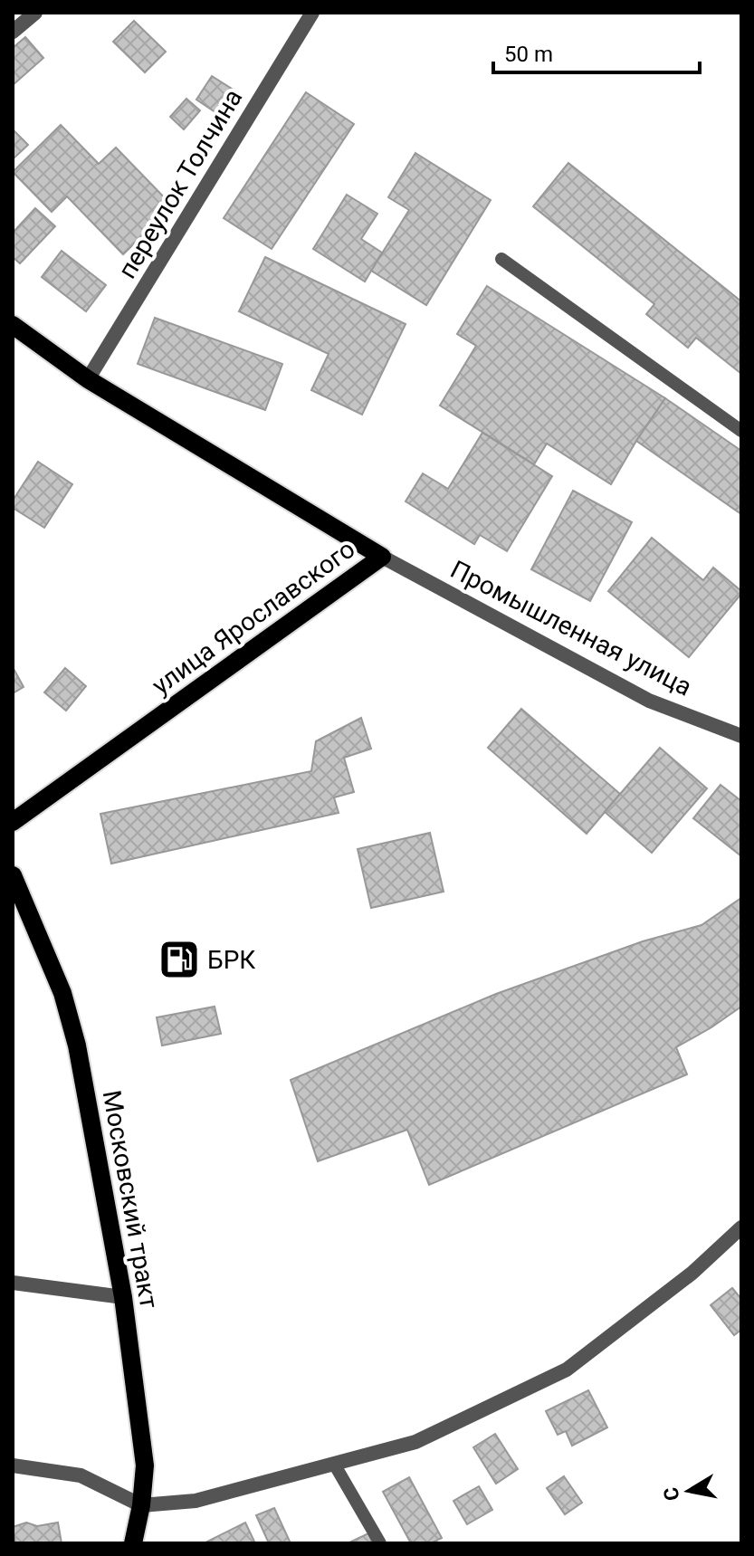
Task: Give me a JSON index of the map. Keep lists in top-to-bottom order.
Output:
{
  "streets": {
    "main road": ["улица Ярославского", "Московский тракт"],
    "street": ["переулок Толчина", "Промышленная улица"]
  },
  "crossings": [
    ["переулок Толчина", "улица Ярославского"],
    ["улица Ярославского", "Промышленная улица"]
  ],
  "places": {
    "fuel station": ["БРК"]
  },
  "scale_bar": "50 m",
  "north": "left"
}
